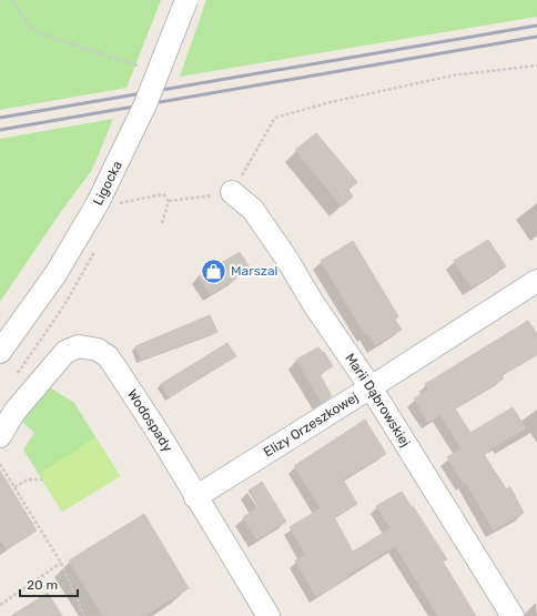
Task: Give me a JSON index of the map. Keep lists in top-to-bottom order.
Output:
{
  "streets": {
    "street": [
      "Ligocka",
      "Marii Dąbrowskiej",
      "Wodospady",
      "Elizy Orzeszkowej"
    ]
  },
  "crossings": [
    ["Marii Dąbrowskiej", "Elizy Orzeszkowej"],
    ["Wodospady", "Elizy Orzeszkowej"]
  ],
  "places": {
    "shop": ["Marszal"]
  },
  "scale_bar": "20 m"
}
